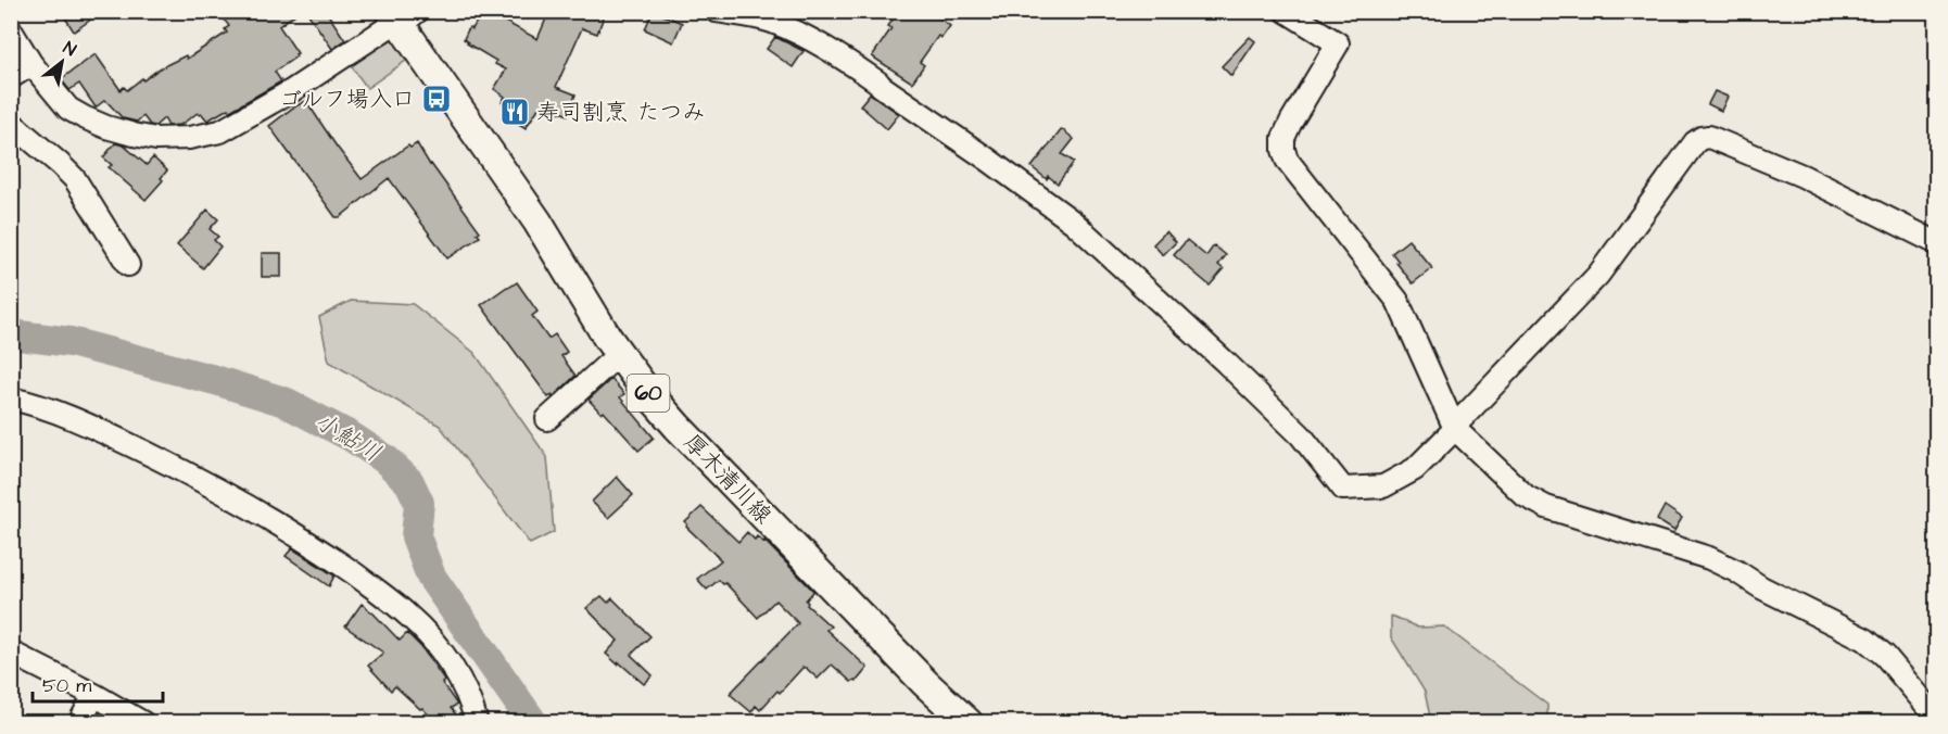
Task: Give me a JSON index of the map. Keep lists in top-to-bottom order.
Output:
{
  "streets": {
    "main road": ["60", "厚木清川線"]
  },
  "water": ["小鮎川"],
  "places": {
    "bus stop": ["ゴルフ場入口"],
    "restaurant": ["寿司割烹 たつみ"]
  },
  "scale_bar": "50 m",
  "north": "top right"
}
